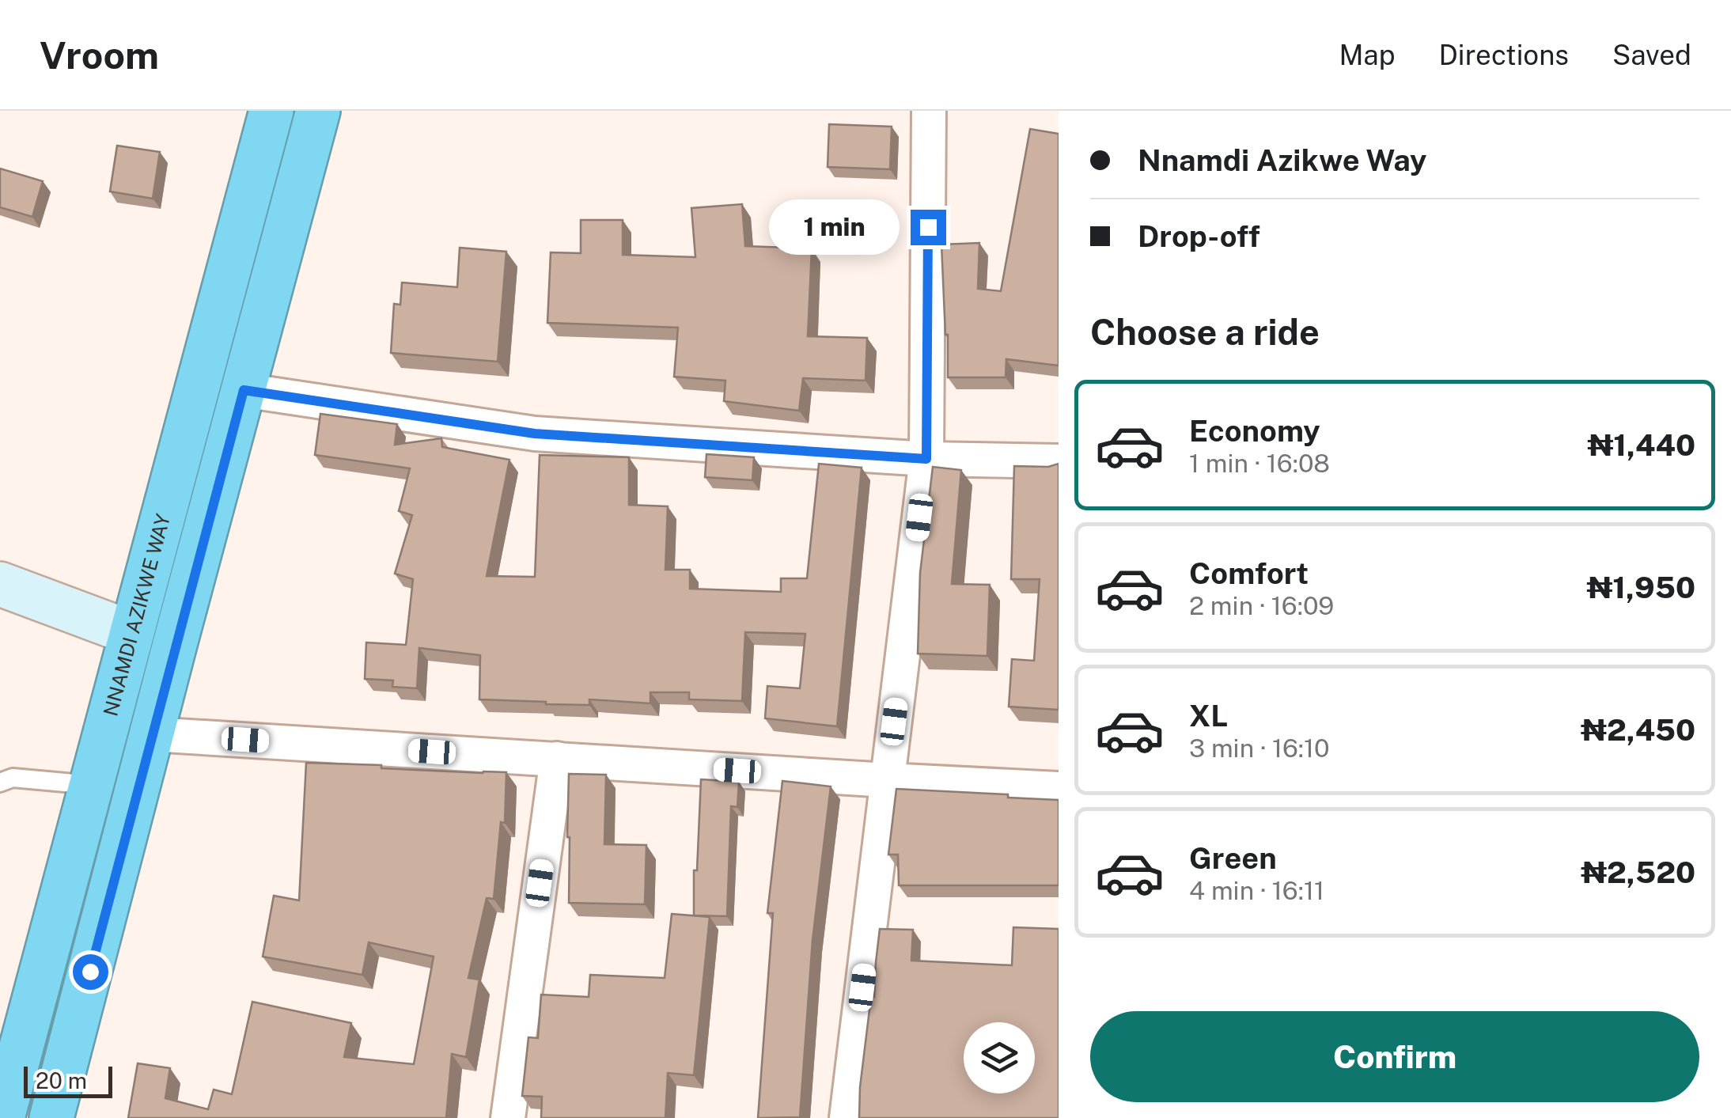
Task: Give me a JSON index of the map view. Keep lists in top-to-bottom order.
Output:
{
  "streets": {
    "highway": ["NNAMDI AZIKWE WAY"]
  },
  "scale_bar": "20 m",
  "page": {
    "header": "Vroom",
    "nav": ["Map", "Directions", "Saved"],
    "banner": ["Nnamdi Azikwe Way", "Drop-off"],
    "bubble": "1 min",
    "heading": "Choose a ride",
    "list": [
      {
        "name": "Economy",
        "note": "1 min · 16:08",
        "value": "₦1,440"
      },
      {
        "name": "Comfort",
        "note": "2 min · 16:09",
        "value": "₦1,950"
      },
      {
        "name": "XL",
        "note": "3 min · 16:10",
        "value": "₦2,450"
      },
      {
        "name": "Green",
        "note": "4 min · 16:11",
        "value": "₦2,520"
      }
    ],
    "buttons": "Confirm",
    "scale": "20 m"
  }
}
